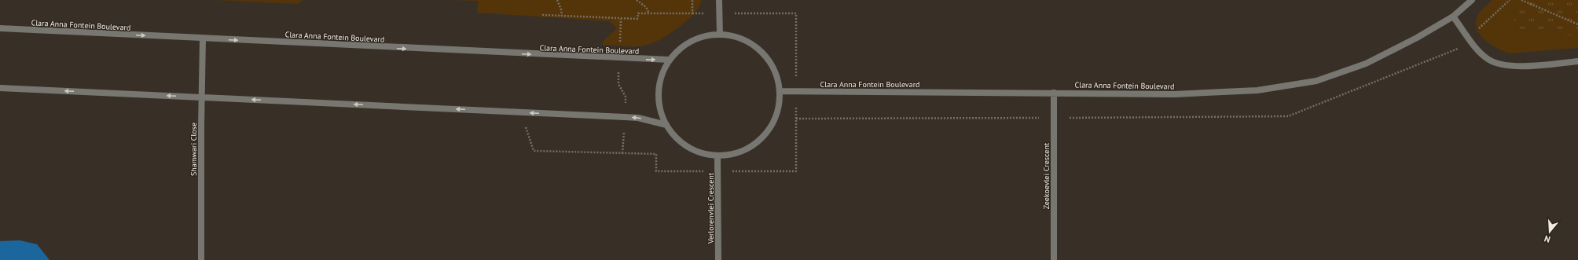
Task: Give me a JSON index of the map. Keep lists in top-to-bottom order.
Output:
{
  "streets": {
    "street": [
      "Clara Anna Fontein Boulevard",
      "Shamwari Close",
      "Zeekoevlei Crescent",
      "Verlorenvlei Crescent"
    ]
  },
  "crossings": [
    ["Clara Anna Fontein Boulevard", "Shamwari Close"],
    ["Clara Anna Fontein Boulevard", "Zeekoevlei Crescent"]
  ],
  "one_way": ["Clara Anna Fontein Boulevard"],
  "north": "bottom"
}
